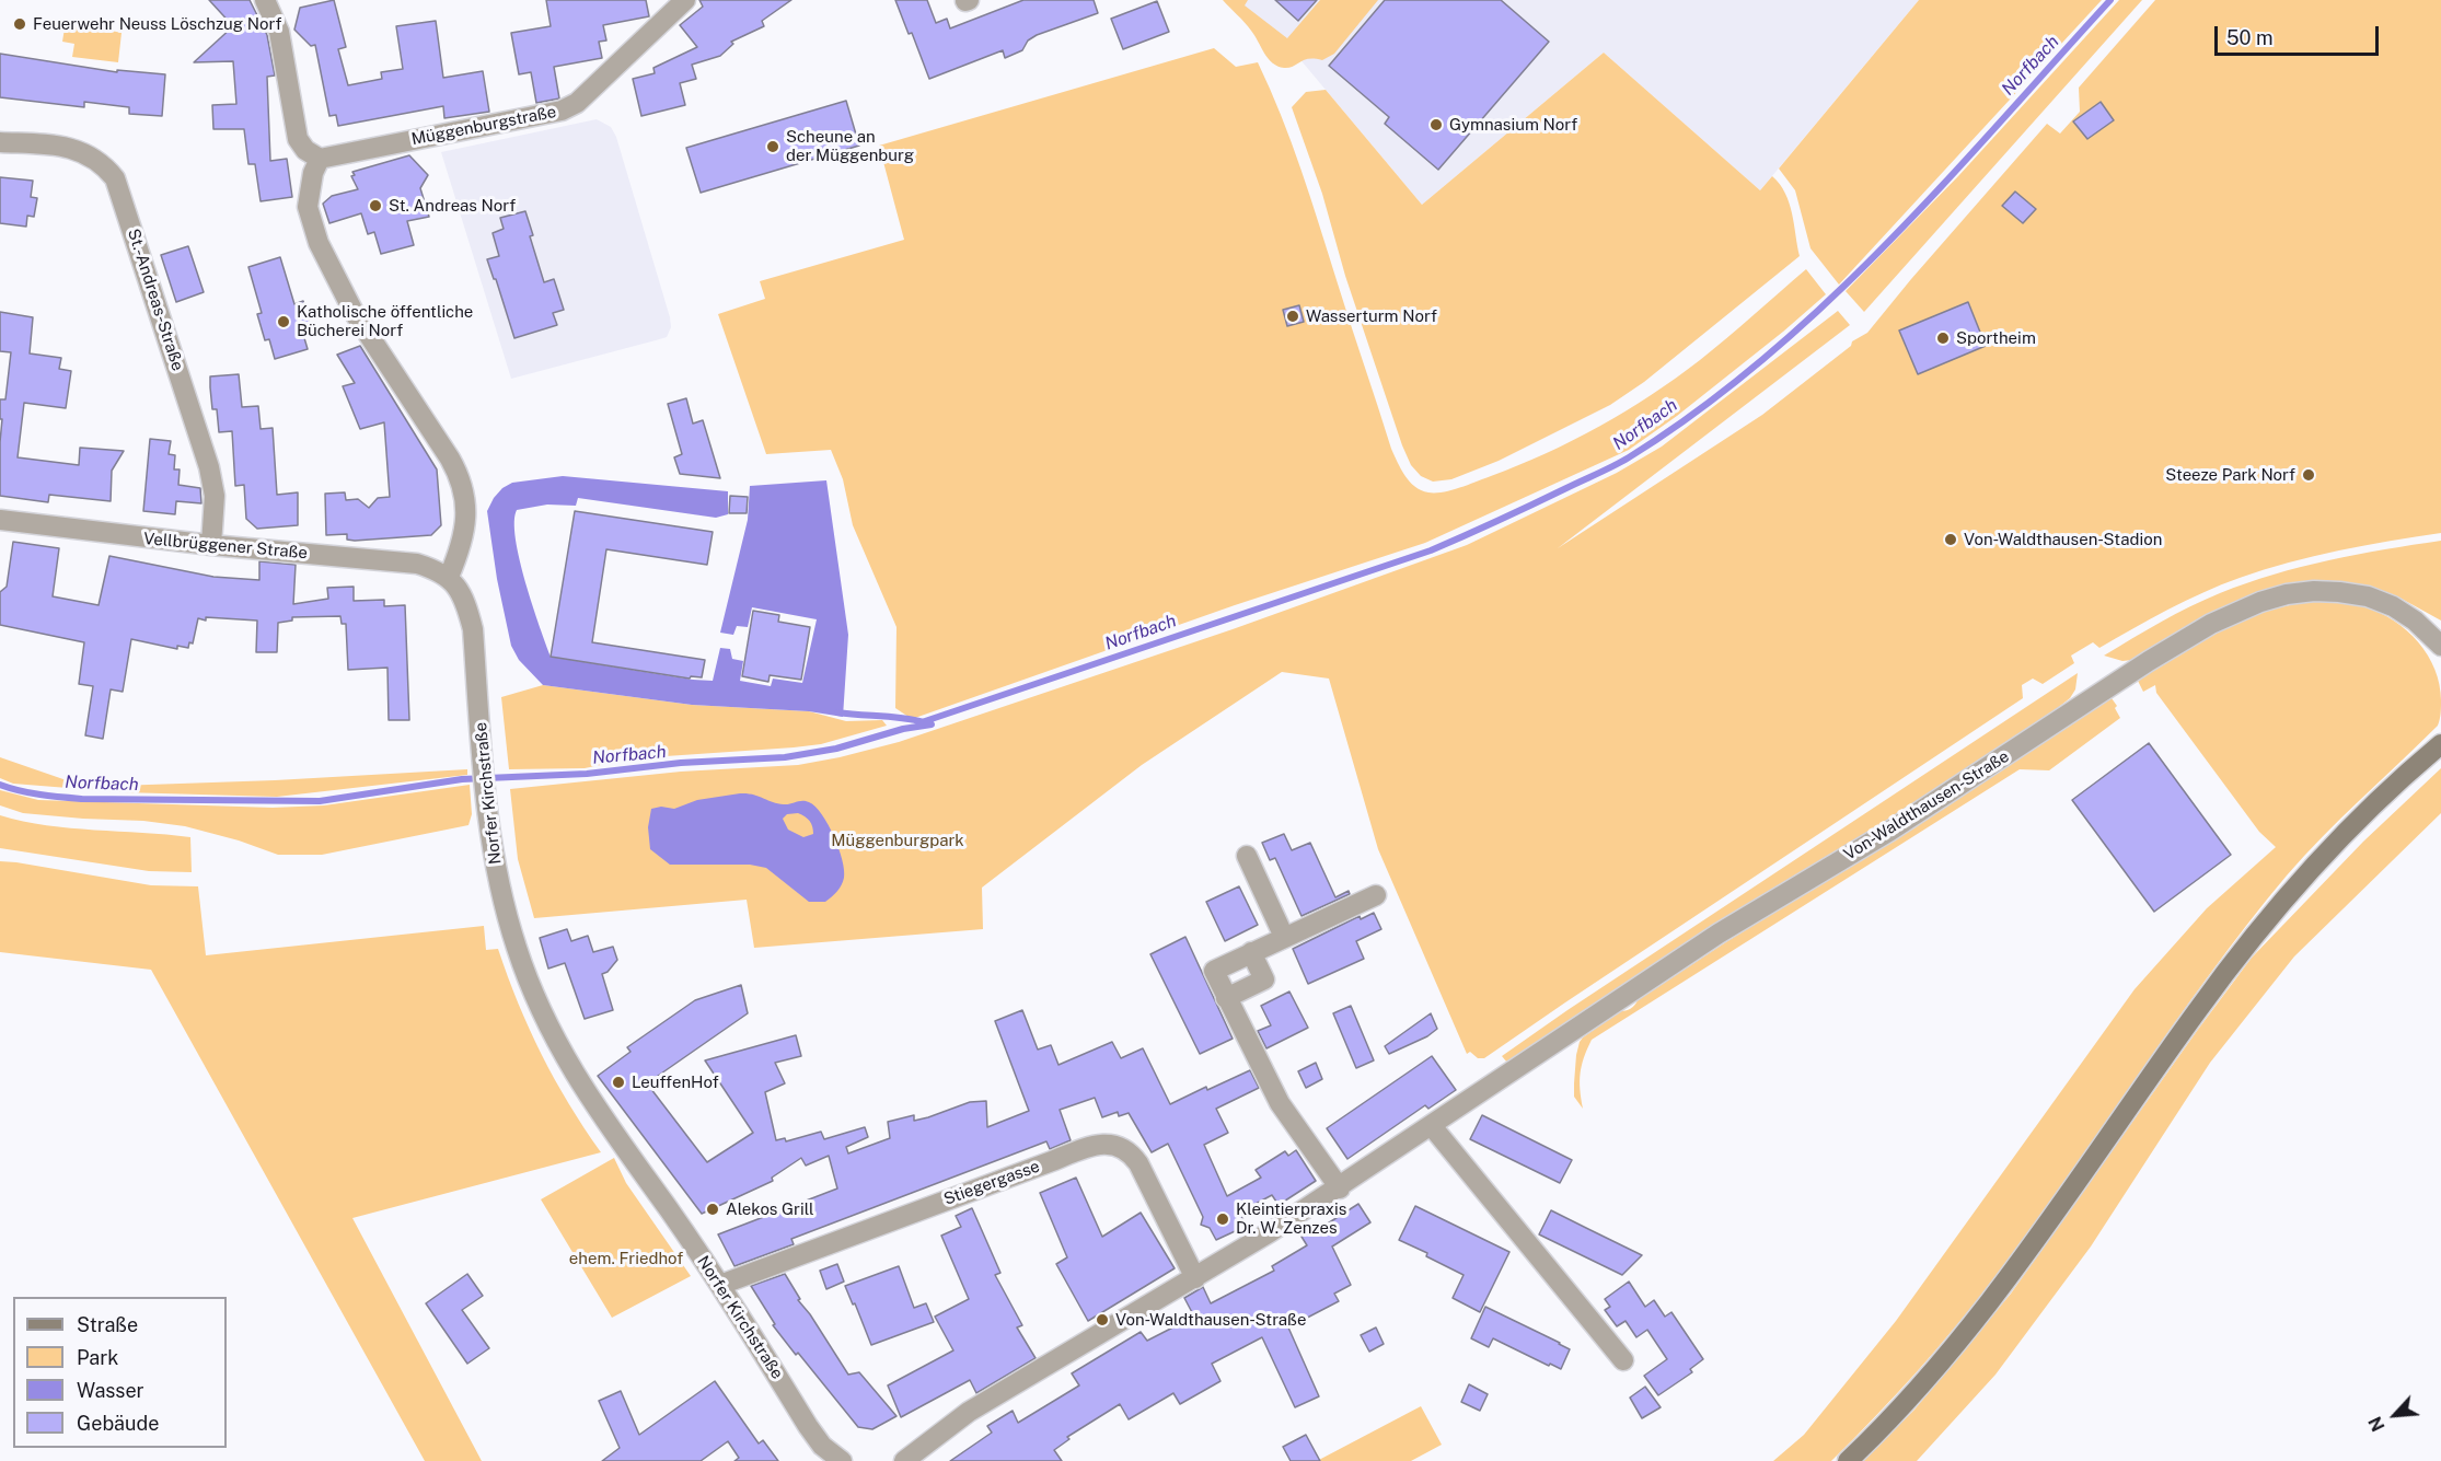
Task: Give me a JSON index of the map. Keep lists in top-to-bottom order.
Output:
{
  "streets": {
    "street": [
      "Müggenburgstraße",
      "St.-Andreas-Straße",
      "Vellbrüggener Straße",
      "Norfer Kirchstraße",
      "Von-Waldthausen-Straße",
      "Stiegergasse"
    ]
  },
  "crossings": [
    ["St.-Andreas-Straße", "Vellbrüggener Straße"],
    ["Vellbrüggener Straße", "Norfer Kirchstraße"],
    ["Norfer Kirchstraße", "Stiegergasse"],
    ["Von-Waldthausen-Straße", "Stiegergasse"]
  ],
  "water": ["Norfbach"],
  "parks": ["Müggenburgpark", "ehem. Friedhof"],
  "places": [
    "Feuerwehr Neuss Löschzug Norf",
    "Gymnasium Norf",
    "Scheune an der Müggenburg",
    "St. Andreas Norf",
    "Wasserturm Norf",
    "Katholische öffentliche Bücherei Norf",
    "Sportheim",
    "Steeze Park Norf",
    "Von-Waldthausen-Stadion",
    "LeuffenHof",
    "Alekos Grill",
    "Kleintierpraxis Dr. W. Zenzes",
    "Von-Waldthausen-Straße"
  ],
  "legend": [
    "Straße",
    "Park",
    "Wasser",
    "Gebäude"
  ],
  "scale_bar": "50 m",
  "north": "bottom left"
}
